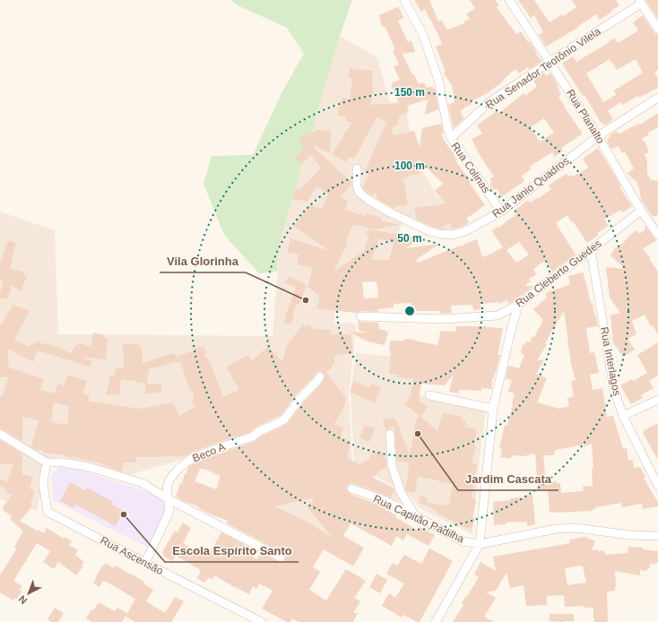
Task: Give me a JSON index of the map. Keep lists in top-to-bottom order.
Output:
{
  "streets": {
    "street": [
      "Rua Senador Teotônio Vilela",
      "Rua Planalto",
      "Rua Colinas",
      "Rua Janio Quadros",
      "Rua Cleberto Guedes",
      "Rua Interlagos",
      "Beco A",
      "Rua Capitão Padilha",
      "Rua Ascensão"
    ]
  },
  "crossings": [
    ["Rua Senador Teotônio Vilela", "Rua Planalto"],
    ["Rua Senador Teotônio Vilela", "Rua Colinas"],
    ["Rua Planalto", "Rua Janio Quadros"],
    ["Rua Planalto", "Rua Cleberto Guedes"],
    ["Rua Colinas", "Rua Janio Quadros"],
    ["Rua Cleberto Guedes", "Rua Interlagos"],
    ["Beco A", "Rua Ascensão"]
  ],
  "places": ["Vila Glorinha", "Jardim Cascata", "Escola Espírito Santo"],
  "north": "bottom left",
  "rings": ["150 m", "100 m", "50 m"]
}
